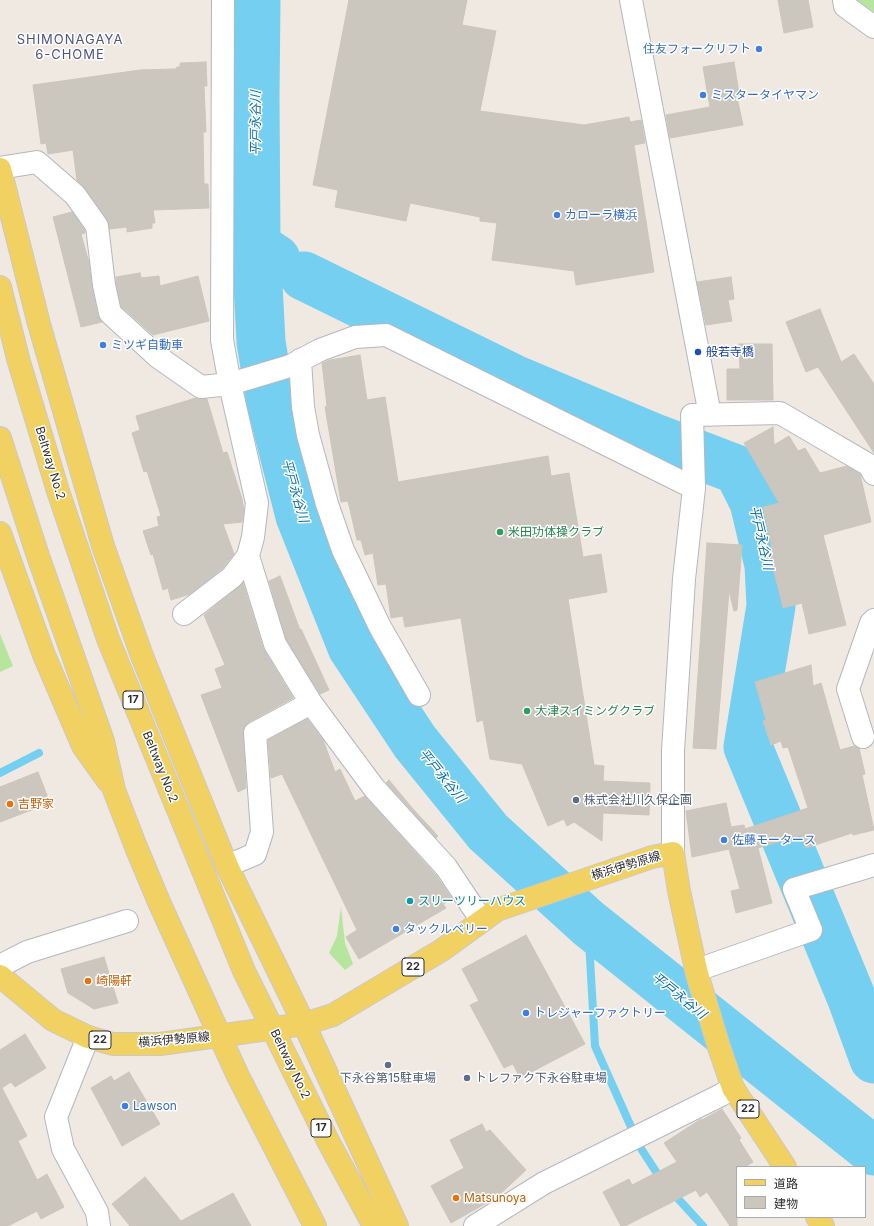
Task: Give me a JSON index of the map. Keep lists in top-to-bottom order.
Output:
{
  "streets": {
    "main road": [
      "Beltway No.2",
      "17",
      "横浜伊勢原線",
      "22"
    ]
  },
  "crossings": [
    ["Beltway No.2", "横浜伊勢原線"],
    ["Beltway No.2", "22"],
    ["横浜伊勢原線", "22"]
  ],
  "districts": ["SHIMONAGAYA 6-CHOME"],
  "water": ["平戸永谷川"],
  "places": [
    "住友フォークリフト",
    "ミスタータイヤマン",
    "カローラ横浜",
    "ミツギ自動車",
    "般若寺橋",
    "米田功体操クラブ",
    "大津スイミングクラブ",
    "株式会社川久保企画",
    "吉野家",
    "佐藤モータース",
    "スリーツリーハウス",
    "タックルベリー",
    "崎陽軒",
    "トレジャーファクトリー",
    "下永谷第15駐車場",
    "トレファク下永谷駐車場",
    "Lawson",
    "Matsunoya"
  ],
  "legend": ["道路", "建物"]
}
